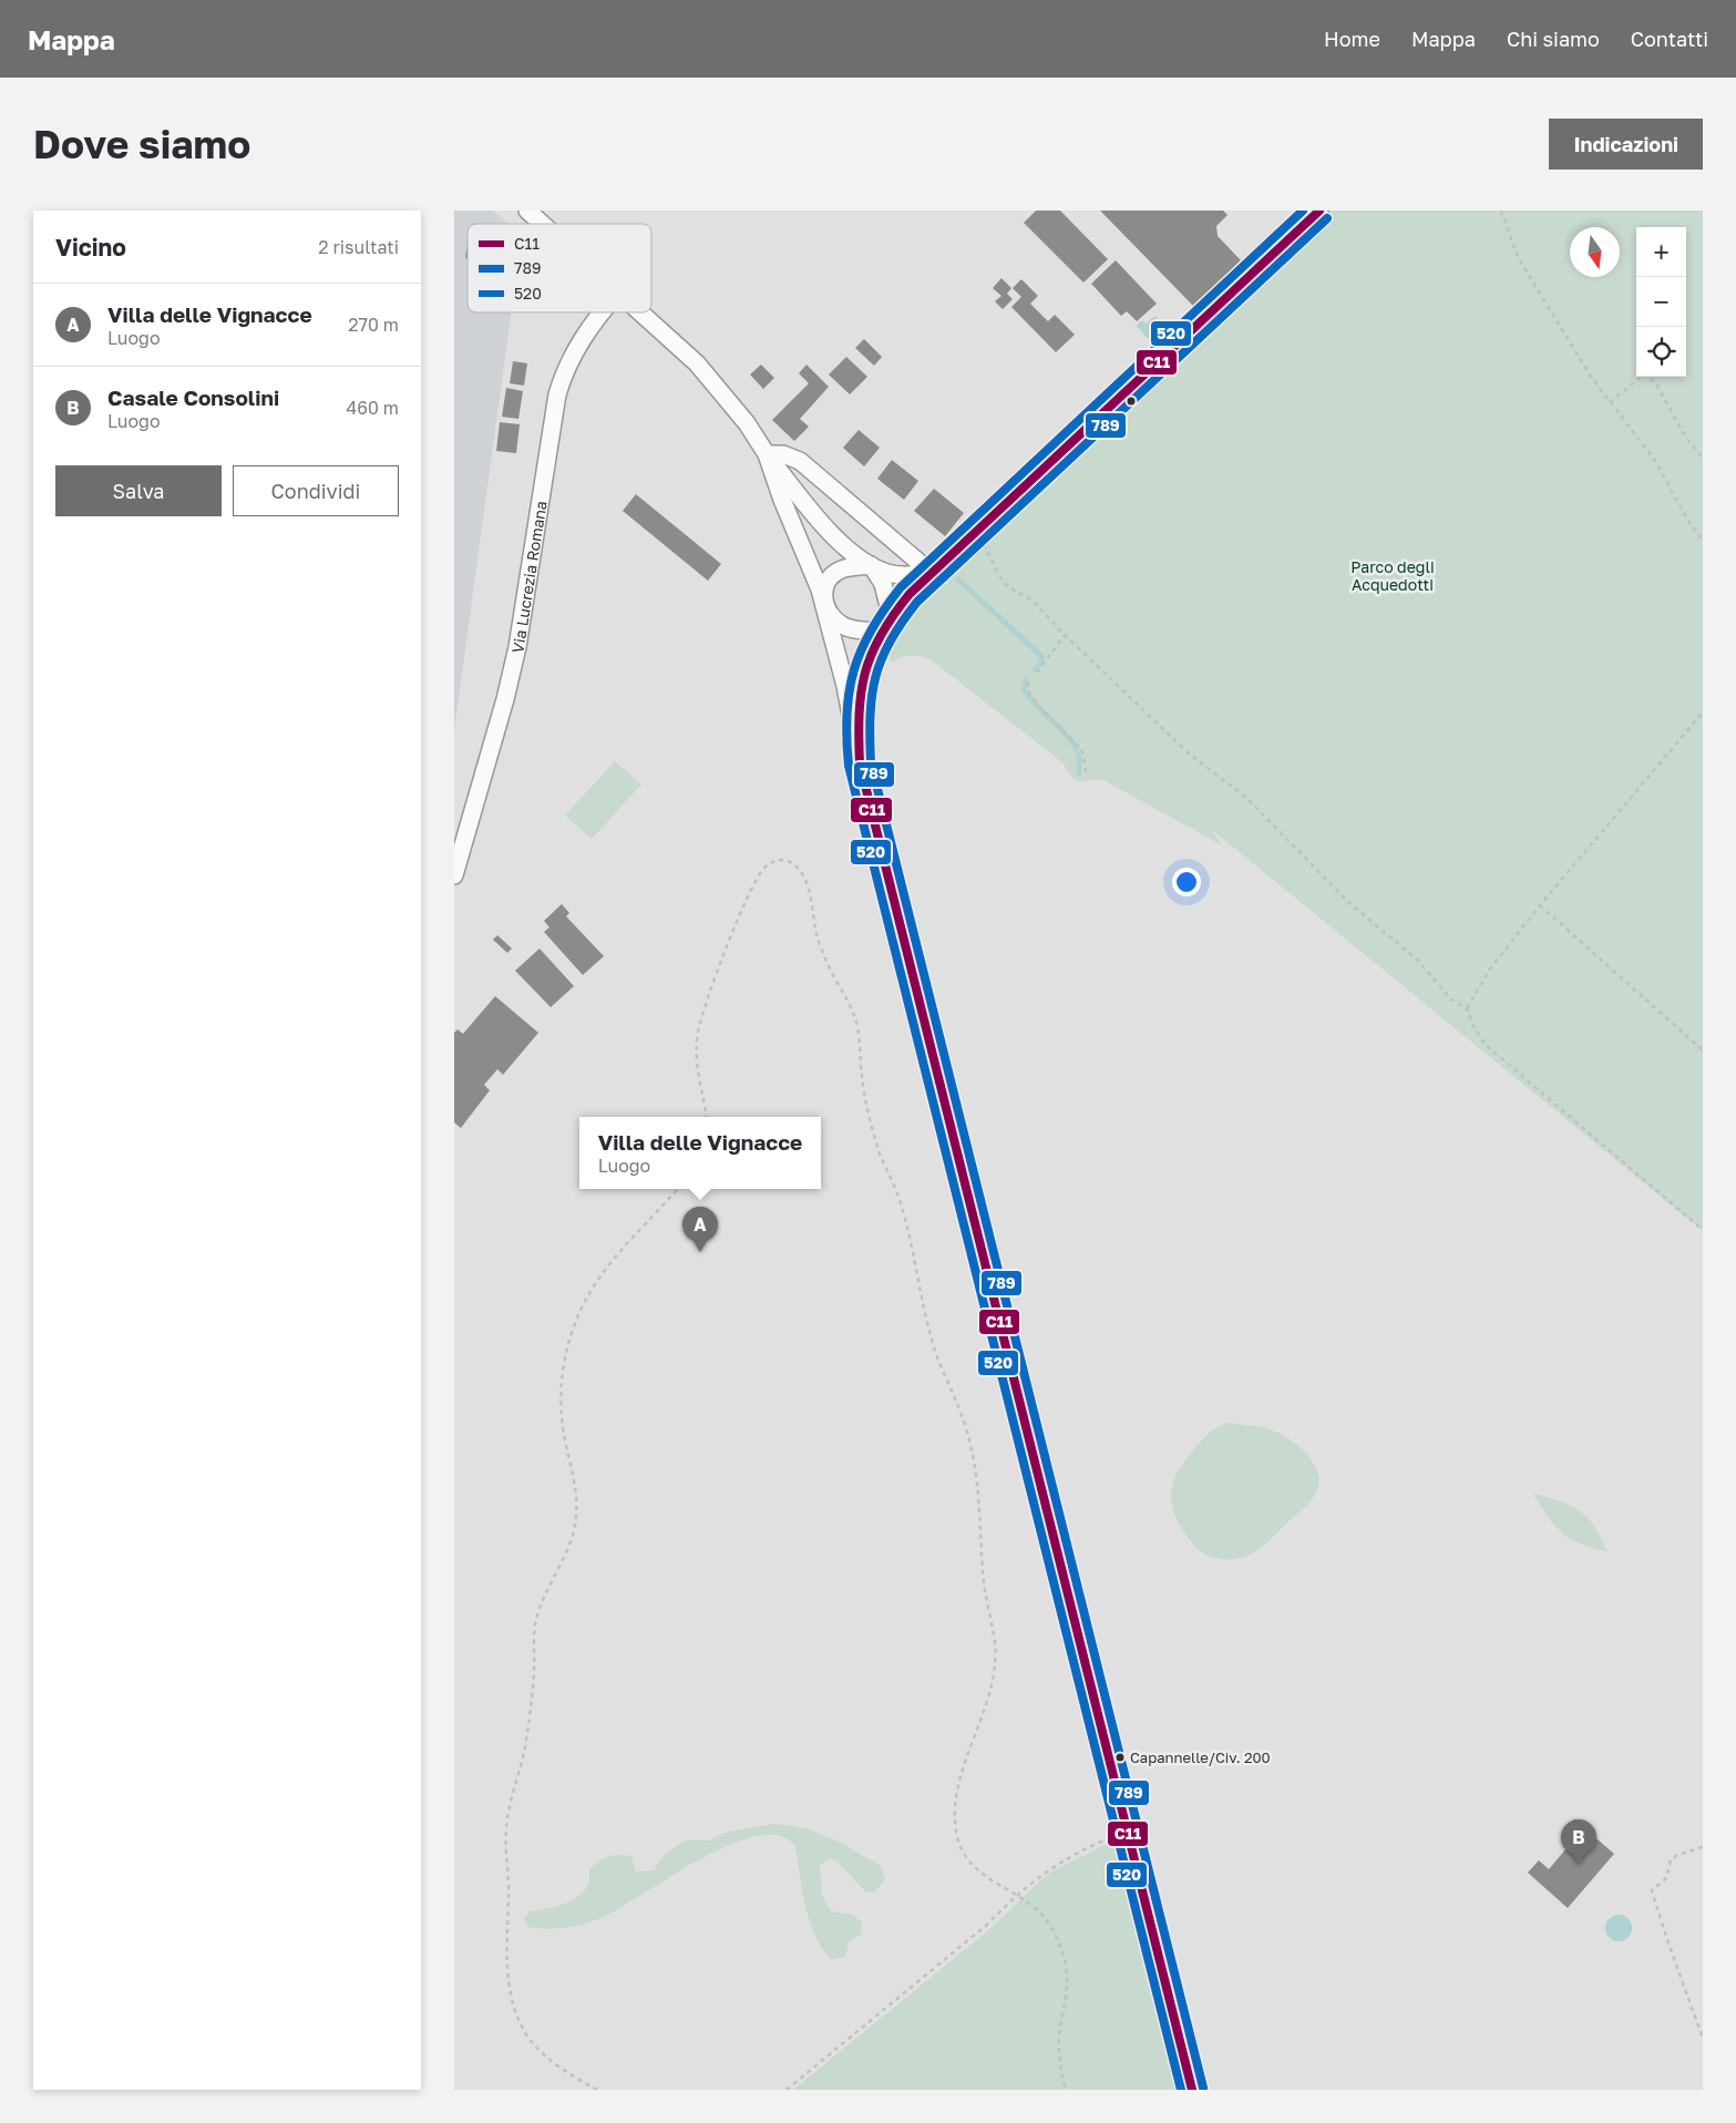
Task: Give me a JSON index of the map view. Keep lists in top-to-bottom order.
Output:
{
  "streets": {
    "street": ["Via Lucrezia Romana"]
  },
  "parks": ["Parco degli Acquedotti"],
  "places": ["Capannelle/Civ. 200"],
  "lines": ["transit line C11", "transit line 520", "transit line 789"],
  "legend": ["C11", "789", "520"],
  "north": "bottom",
  "page": {
    "header": "Mappa",
    "nav": [
      "Home",
      "Mappa",
      "Chi siamo",
      "Contatti"
    ],
    "buttons": [
      "Indicazioni",
      ["Salva", "Condividi"]
    ],
    "title": "Dove siamo",
    "heading": ["Vicino", "2 risultati"],
    "map_buttons": ["+", "−"],
    "list": [
      {
        "mark": "A",
        "name": "Villa delle Vignacce",
        "note": "Luogo",
        "value": "270 m"
      },
      {
        "mark": "B",
        "name": "Casale Consolini",
        "note": "Luogo",
        "value": "460 m"
      }
    ],
    "popup": ["Villa delle Vignacce", "Luogo"],
    "pins": ["A", "B"]
  }
}
